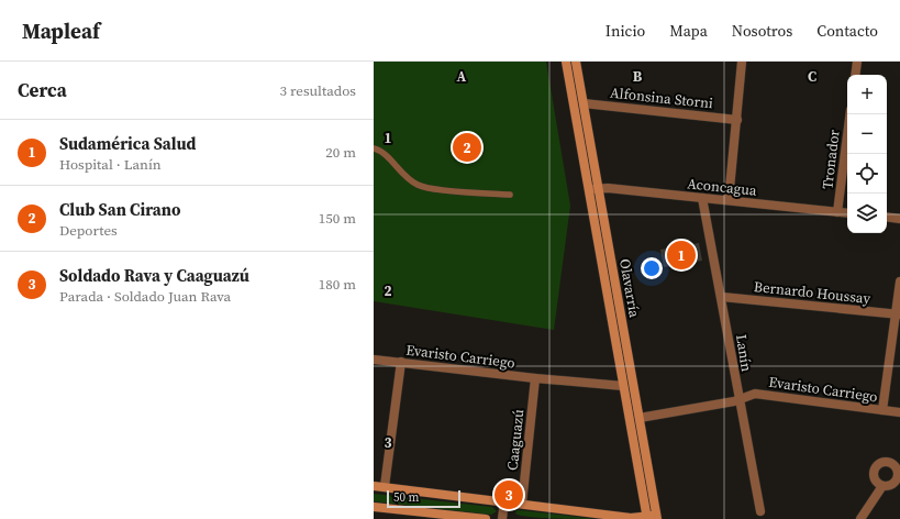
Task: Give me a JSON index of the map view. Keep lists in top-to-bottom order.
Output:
{
  "streets": {
    "street": [
      "Alfonsina Storni",
      "Tronador",
      "Aconcagua",
      "Olavarría",
      "Bernardo Houssay",
      "Lanín",
      "Evaristo Carriego",
      "Caaguazú"
    ]
  },
  "crossings": [
    ["Alfonsina Storni", "Olavarría"],
    ["Tronador", "Aconcagua"],
    ["Aconcagua", "Olavarría"],
    ["Aconcagua", "Lanín"],
    ["Olavarría", "Evaristo Carriego"],
    ["Bernardo Houssay", "Lanín"],
    ["Lanín", "Evaristo Carriego"],
    ["Evaristo Carriego", "Caaguazú"]
  ],
  "scale_bar": "50 m",
  "page": {
    "header": "Mapleaf",
    "nav": [
      "Inicio",
      "Mapa",
      "Nosotros",
      "Contacto"
    ],
    "heading": ["Cerca", "3 resultados"],
    "map_buttons": ["+", "−"],
    "list": [
      {
        "mark": "1",
        "name": "Sudamérica Salud",
        "note": "Hospital · Lanín",
        "value": "20 m"
      },
      {
        "mark": "2",
        "name": "Club San Cirano",
        "note": "Deportes",
        "value": "150 m"
      },
      {
        "mark": "3",
        "name": "Soldado Rava y Caaguazú",
        "note": "Parada · Soldado Juan Rava",
        "value": "180 m"
      }
    ],
    "pins": ["2", "1", "3"],
    "scale": "50 m"
  },
  "grid": {
    "columns": ["A", "B", "C"],
    "rows": ["1", "2", "3"]
  }
}
